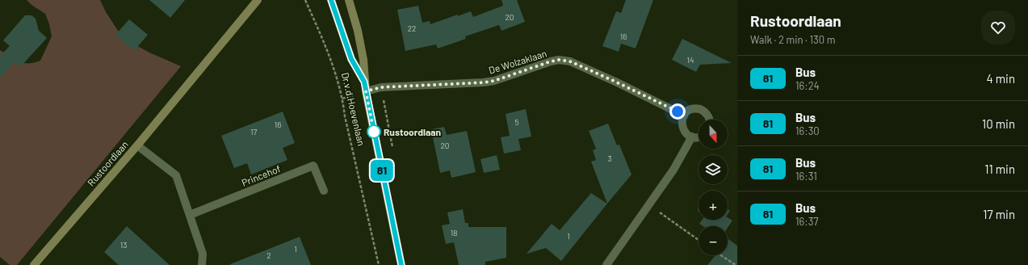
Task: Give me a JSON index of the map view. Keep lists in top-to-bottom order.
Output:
{
  "streets": {
    "street": [
      "De Wolzaklaan",
      "Dr.v.d.Hoevenlaan",
      "Rustoordlaan",
      "Princehof"
    ]
  },
  "crossings": [
    ["De Wolzaklaan", "Dr.v.d.Hoevenlaan"]
  ],
  "places": ["Rustoordlaan"],
  "lines": ["bus line 81"],
  "house_numbers": [
    "20",
    "22",
    "16",
    "14",
    "5",
    "16",
    "17",
    "20",
    "3",
    "18",
    "1",
    "13",
    "1",
    "2"
  ],
  "north": "bottom",
  "page": {
    "on_map": "81",
    "heading": ["Rustoordlaan", "Walk · 2 min · 130 m"],
    "list": [
      {
        "mark": "81",
        "name": "Bus",
        "note": "16:24",
        "value": "4 min"
      },
      {
        "mark": "81",
        "name": "Bus",
        "note": "16:30",
        "value": "10 min"
      },
      {
        "mark": "81",
        "name": "Bus",
        "note": "16:31",
        "value": "11 min"
      },
      {
        "mark": "81",
        "name": "Bus",
        "note": "16:37",
        "value": "17 min"
      }
    ],
    "map_buttons": ["+", "−"]
  }
}
